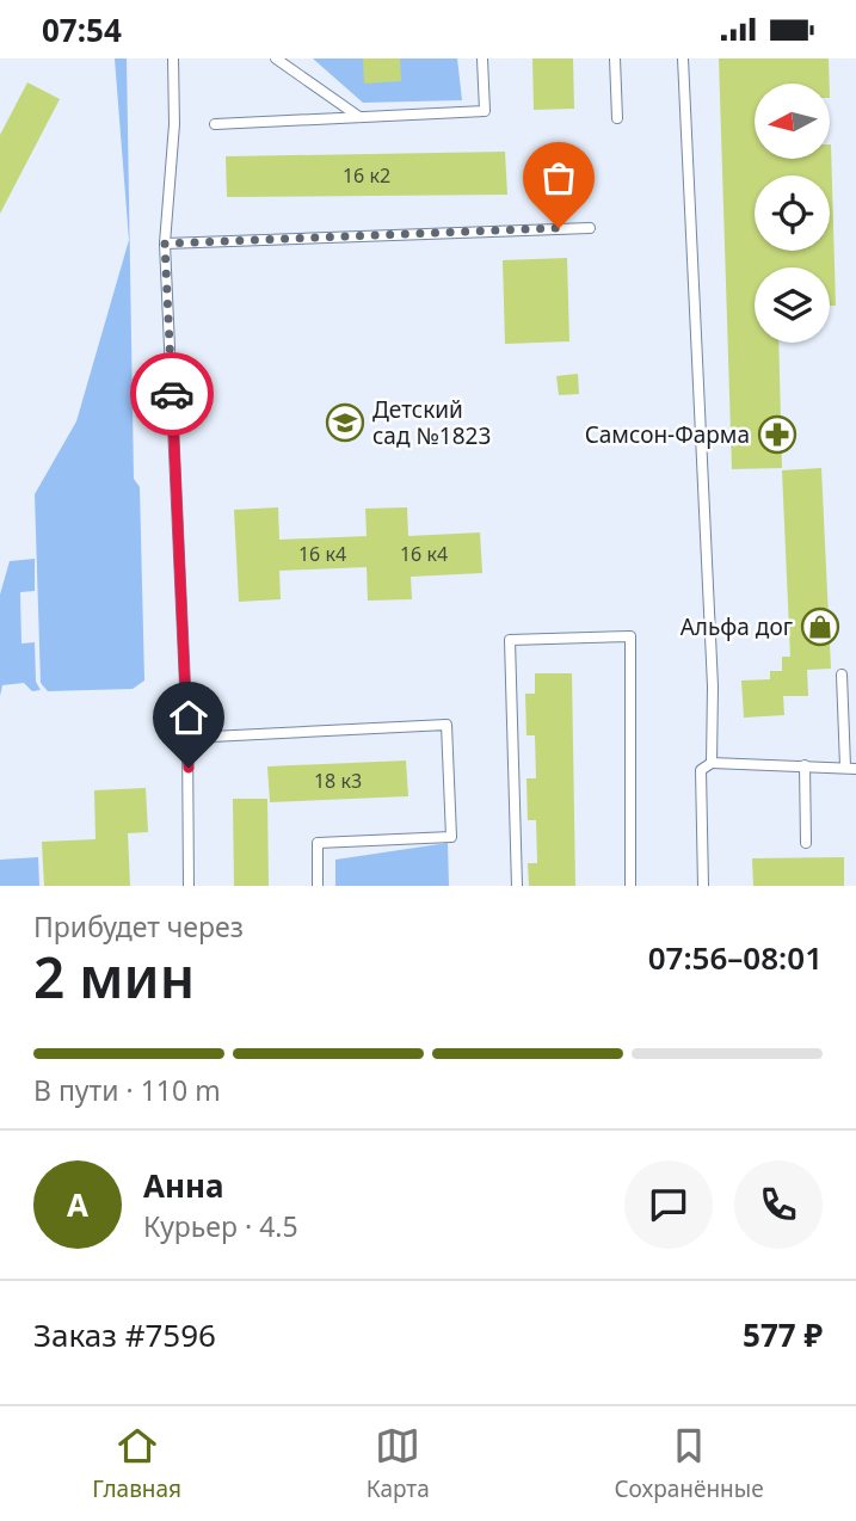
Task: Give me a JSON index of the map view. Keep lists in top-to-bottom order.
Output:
{
  "places": {
    "school or university": ["Детский сад №1823"],
    "pharmacy": ["Самсон-Фарма"],
    "shop": ["Альфа дог"]
  },
  "house_numbers": [
    "16 к2",
    "16 к4",
    "16 к4",
    "18 к3"
  ],
  "north": "left",
  "page": {
    "status": "07:54",
    "heading": ["2 мин", "Прибудет через", "07:56–08:01"],
    "panel": [
      "Анна",
      "Курьер · 4.5",
      "Заказ #7596",
      "577 ₽"
    ],
    "bar": "В пути · 110 m",
    "round": "А",
    "tabs": ["Главная", "Карта", "Сохранённые"]
  }
}
